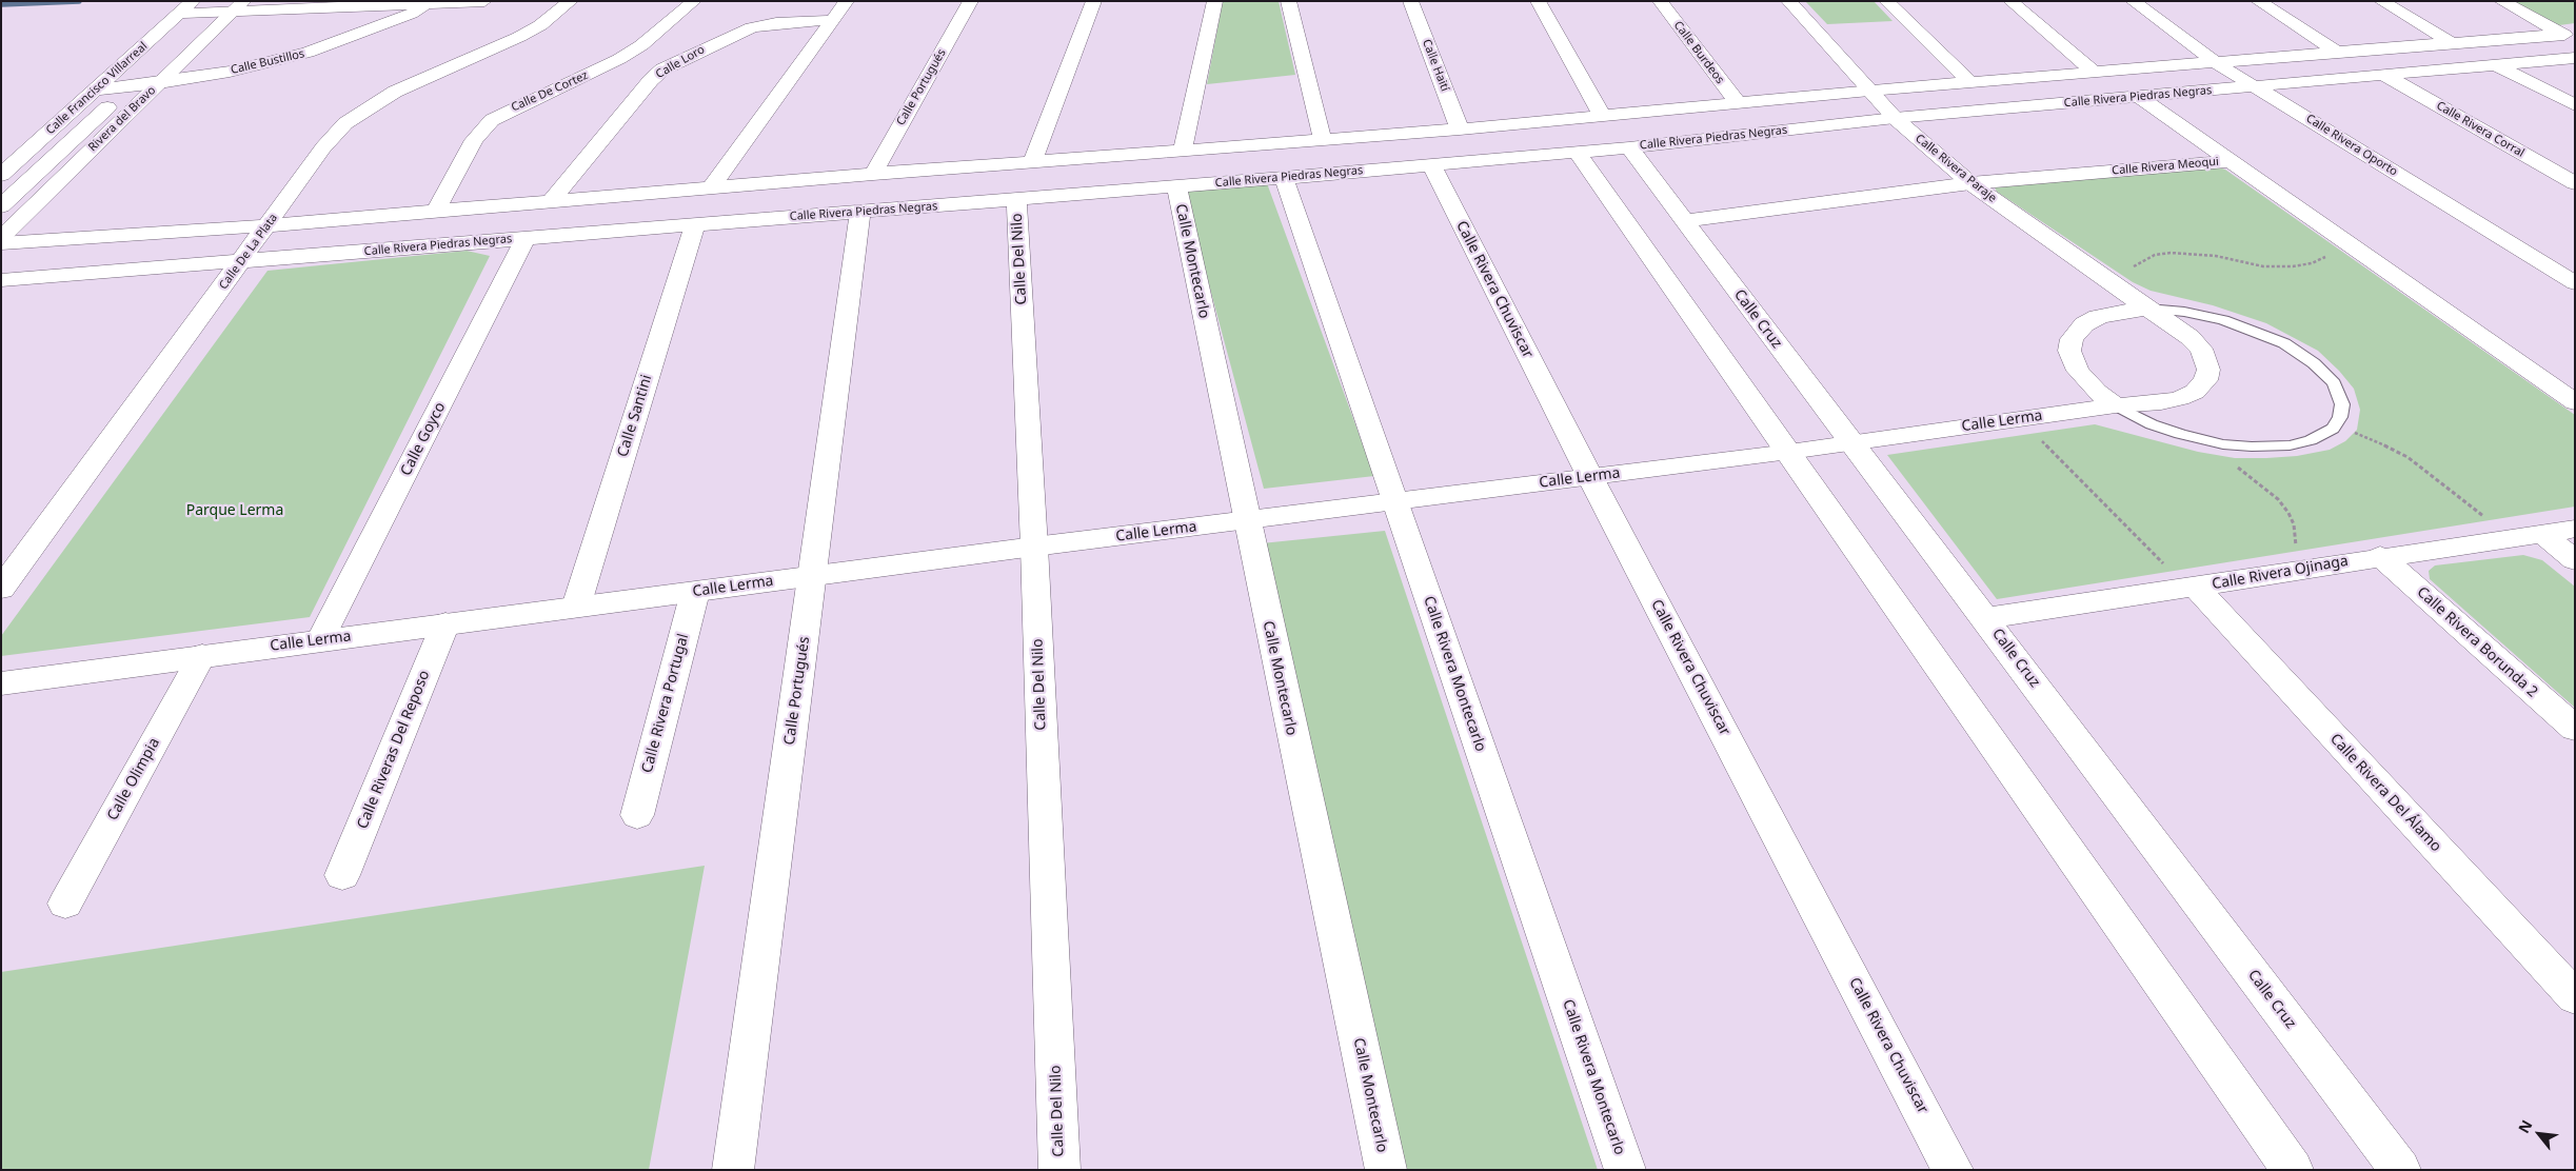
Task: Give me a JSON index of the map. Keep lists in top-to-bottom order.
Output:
{
  "streets": {
    "street": [
      "Calle Burdeos",
      "Calle Bustillos",
      "Calle Loro",
      "Calle Haití",
      "Calle Portugués",
      "Calle Francisco Villarreal",
      "Calle De Cortez",
      "Calle Rivera Piedras Negras",
      "Rivera del Bravo",
      "Calle Rivera Corral",
      "Calle Rivera Oporto",
      "Calle Rivera Meoqui",
      "Calle Rivera Paraje",
      "Calle De La Plata",
      "Calle Del Nilo",
      "Calle Montecarlo",
      "Calle Rivera Chuviscar",
      "Calle Cruz",
      "Calle Santini",
      "Calle Lerma",
      "Calle Goyco",
      "Calle Rivera Ojinaga",
      "Calle Rivera Borunda 2",
      "Calle Rivera Montecarlo",
      "Calle Rivera Portugal",
      "Calle Riveras Del Reposo",
      "Calle Olimpia",
      "Calle Rivera Del Álamo"
    ]
  },
  "crossings": [
    ["Calle Burdeos", "Calle Rivera Piedras Negras"],
    ["Calle Bustillos", "Calle Francisco Villarreal"],
    ["Calle Bustillos", "Rivera del Bravo"],
    ["Calle Loro", "Calle Rivera Piedras Negras"],
    ["Calle Haití", "Calle Rivera Piedras Negras"],
    ["Calle Portugués", "Calle Rivera Piedras Negras"],
    ["Calle Portugués", "Calle Lerma"],
    ["Calle De Cortez", "Calle Rivera Piedras Negras"],
    ["Calle Rivera Piedras Negras", "Calle Rivera Corral"],
    ["Calle Rivera Piedras Negras", "Calle Rivera Oporto"],
    ["Calle Rivera Piedras Negras", "Calle Rivera Paraje"],
    ["Calle Rivera Piedras Negras", "Calle De La Plata"],
    ["Calle Rivera Piedras Negras", "Calle Del Nilo"],
    ["Calle Rivera Piedras Negras", "Calle Montecarlo"],
    ["Calle Rivera Piedras Negras", "Calle Rivera Chuviscar"],
    ["Calle Rivera Piedras Negras", "Calle Cruz"],
    ["Calle Rivera Piedras Negras", "Calle Santini"],
    ["Calle Rivera Piedras Negras", "Calle Goyco"],
    ["Calle Rivera Piedras Negras", "Calle Rivera Montecarlo"],
    ["Calle Rivera Meoqui", "Calle Rivera Paraje"],
    ["Calle Rivera Meoqui", "Calle Cruz"],
    ["Calle Rivera Paraje", "Calle Lerma"],
    ["Calle Del Nilo", "Calle Lerma"],
    ["Calle Montecarlo", "Calle Lerma"],
    ["Calle Rivera Chuviscar", "Calle Lerma"],
    ["Calle Cruz", "Calle Lerma"],
    ["Calle Cruz", "Calle Rivera Ojinaga"],
    ["Calle Santini", "Calle Lerma"],
    ["Calle Lerma", "Calle Goyco"],
    ["Calle Lerma", "Calle Rivera Montecarlo"],
    ["Calle Lerma", "Calle Rivera Portugal"],
    ["Calle Lerma", "Calle Riveras Del Reposo"],
    ["Calle Lerma", "Calle Olimpia"],
    ["Calle Rivera Ojinaga", "Calle Rivera Borunda 2"],
    ["Calle Rivera Ojinaga", "Calle Rivera Del Álamo"]
  ],
  "parks": ["Parque Lerma"],
  "north": "top left"
}
